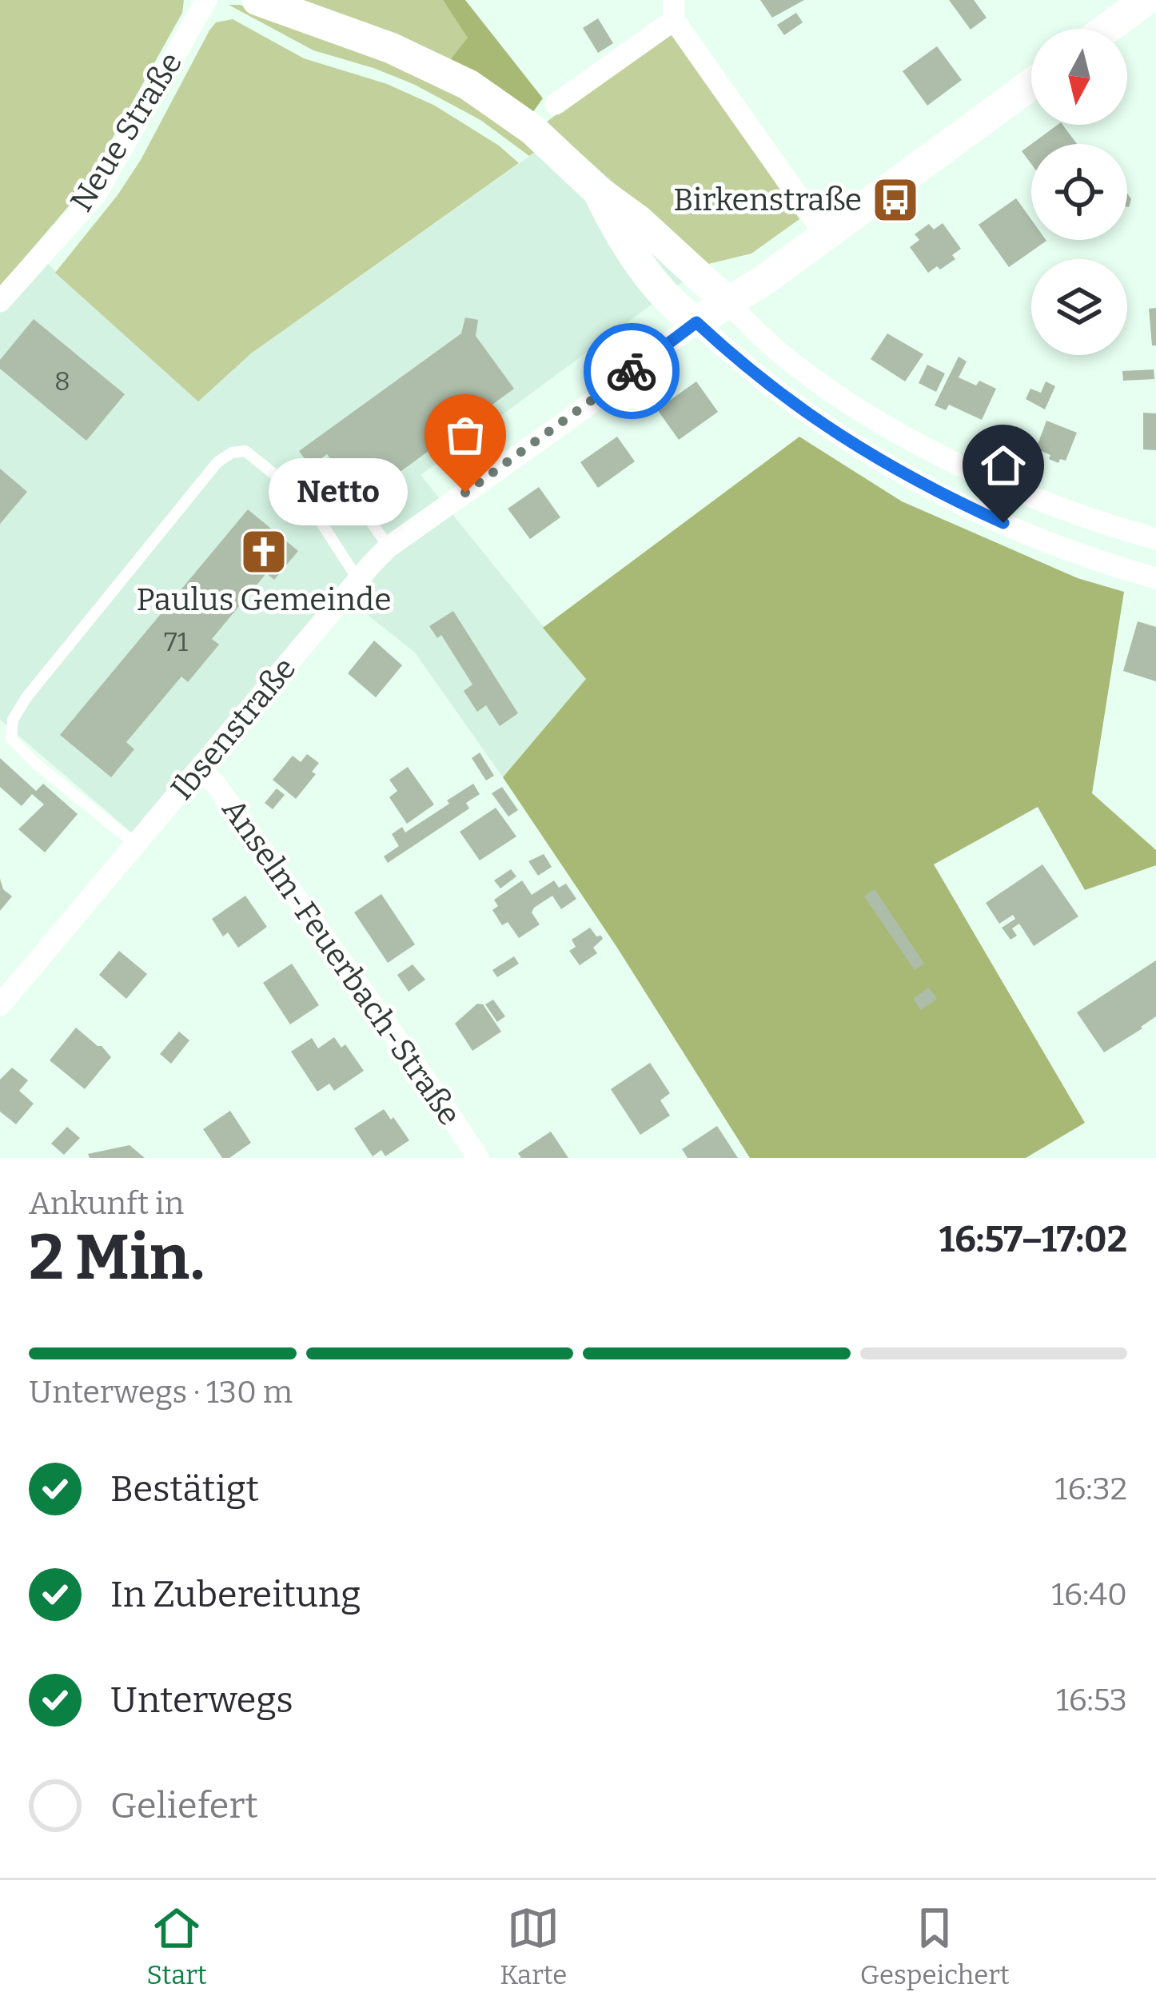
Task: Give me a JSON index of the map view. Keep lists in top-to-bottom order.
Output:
{
  "streets": {
    "street": ["Neue Straße", "Ibsenstraße", "Anselm-Feuerbach-Straße"]
  },
  "crossings": [
    ["Ibsenstraße", "Anselm-Feuerbach-Straße"]
  ],
  "places": {
    "bus stop": ["Birkenstraße"],
    "other": ["Netto"],
    "church": ["Paulus Gemeinde"]
  },
  "house_numbers": ["8", "71"],
  "north": "bottom",
  "page": {
    "bubble": "Netto",
    "heading": ["2 Min.", "Ankunft in", "16:57–17:02"],
    "bar": "Unterwegs · 130 m",
    "list": [
      ["Bestätigt", "16:32"],
      ["In Zubereitung", "16:40"],
      ["Unterwegs", "16:53"],
      "Geliefert"
    ],
    "tabs": ["Start", "Karte", "Gespeichert"]
  }
}
